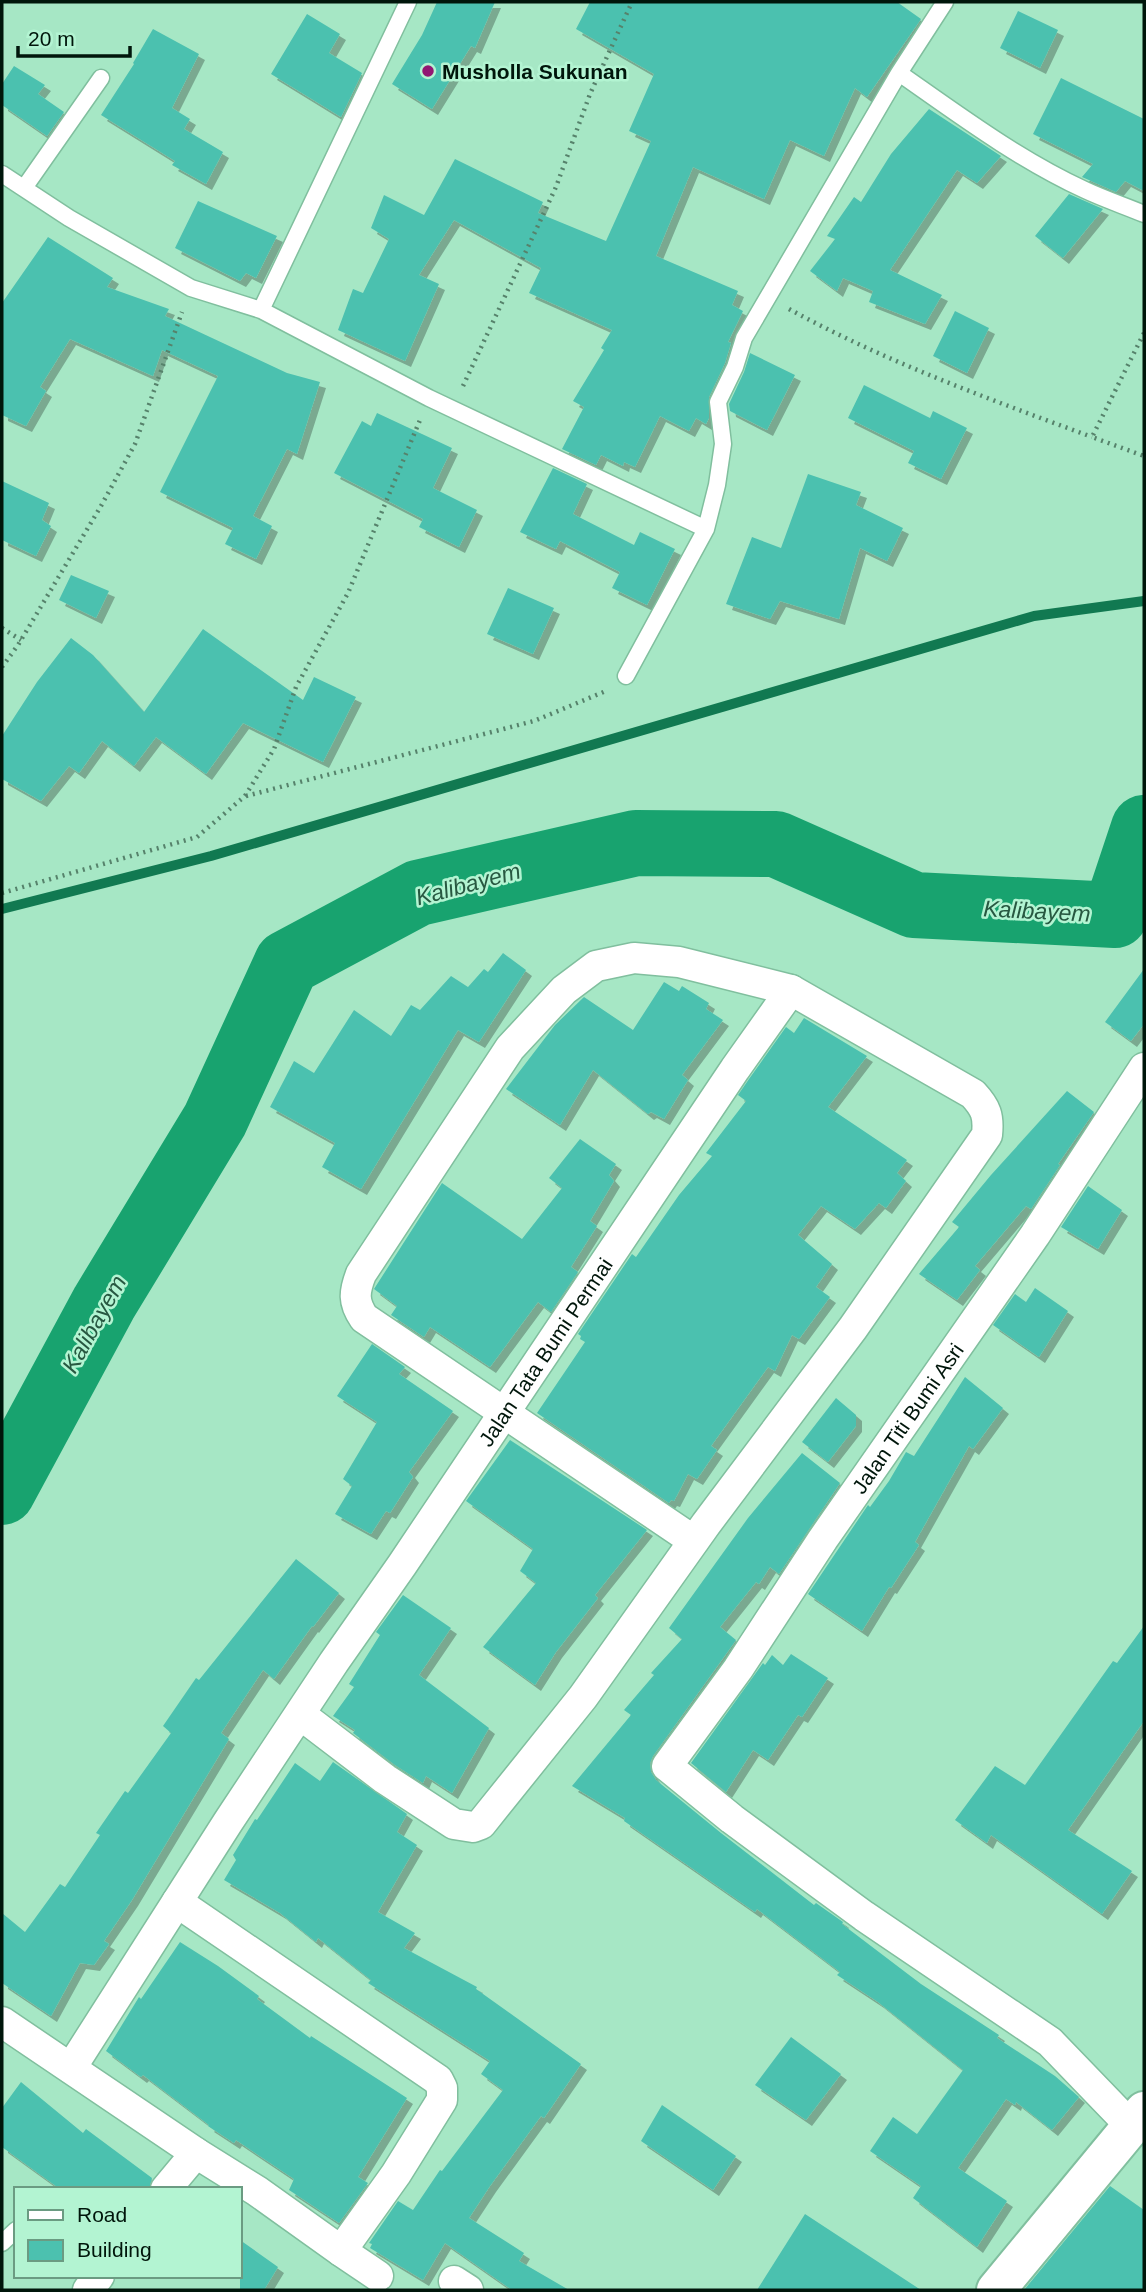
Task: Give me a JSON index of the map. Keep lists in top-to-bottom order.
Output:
{
  "streets": {
    "street": ["Jalan Tata Bumi Permai", "Jalan Titi Bumi Asri"]
  },
  "water": ["Kalibayem"],
  "places": ["Musholla Sukunan"],
  "legend": ["Road", "Building"],
  "scale_bar": "20 m"
}
